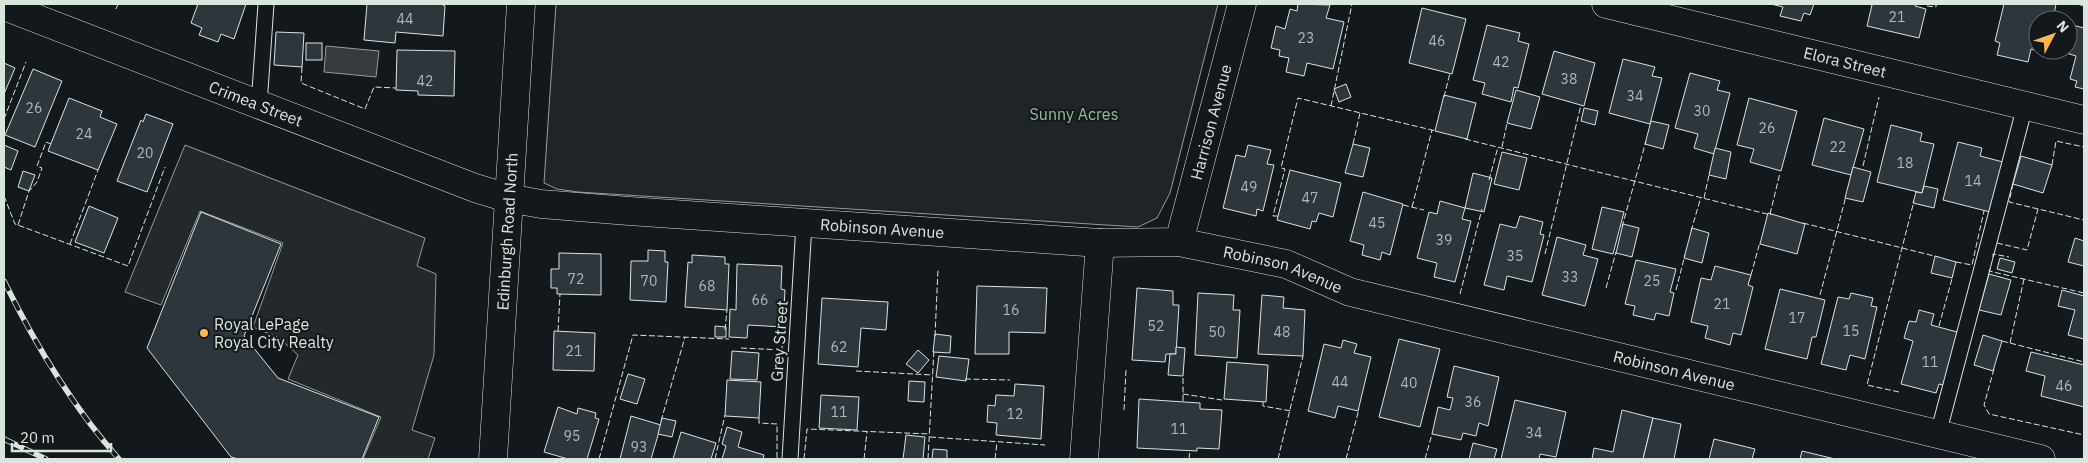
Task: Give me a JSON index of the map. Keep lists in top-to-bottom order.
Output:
{
  "streets": {
    "street": [
      "Elora Street",
      "Crimea Street",
      "Harrison Avenue",
      "Robinson Avenue",
      "Edinburgh Road North"
    ],
    "lane": ["Grey Street"]
  },
  "crossings": [
    ["Crimea Street", "Robinson Avenue"],
    ["Crimea Street", "Edinburgh Road North"],
    ["Harrison Avenue", "Robinson Avenue"],
    ["Robinson Avenue", "Edinburgh Road North"],
    ["Robinson Avenue", "Grey Street"]
  ],
  "parks": ["Sunny Acres"],
  "places": ["Royal LePage Royal City Realty"],
  "house_numbers": [
    "21",
    "44",
    "23",
    "46",
    "42",
    "38",
    "42",
    "34",
    "26",
    "30",
    "26",
    "24",
    "22",
    "20",
    "18",
    "14",
    "49",
    "47",
    "45",
    "39",
    "35",
    "33",
    "72",
    "70",
    "25",
    "68",
    "66",
    "21",
    "16",
    "17",
    "52",
    "15",
    "50",
    "48",
    "62",
    "21",
    "11",
    "44",
    "40",
    "46",
    "36",
    "11",
    "12",
    "11",
    "34",
    "95",
    "93"
  ],
  "scale_bar": "20 m",
  "north": "top right"
}
